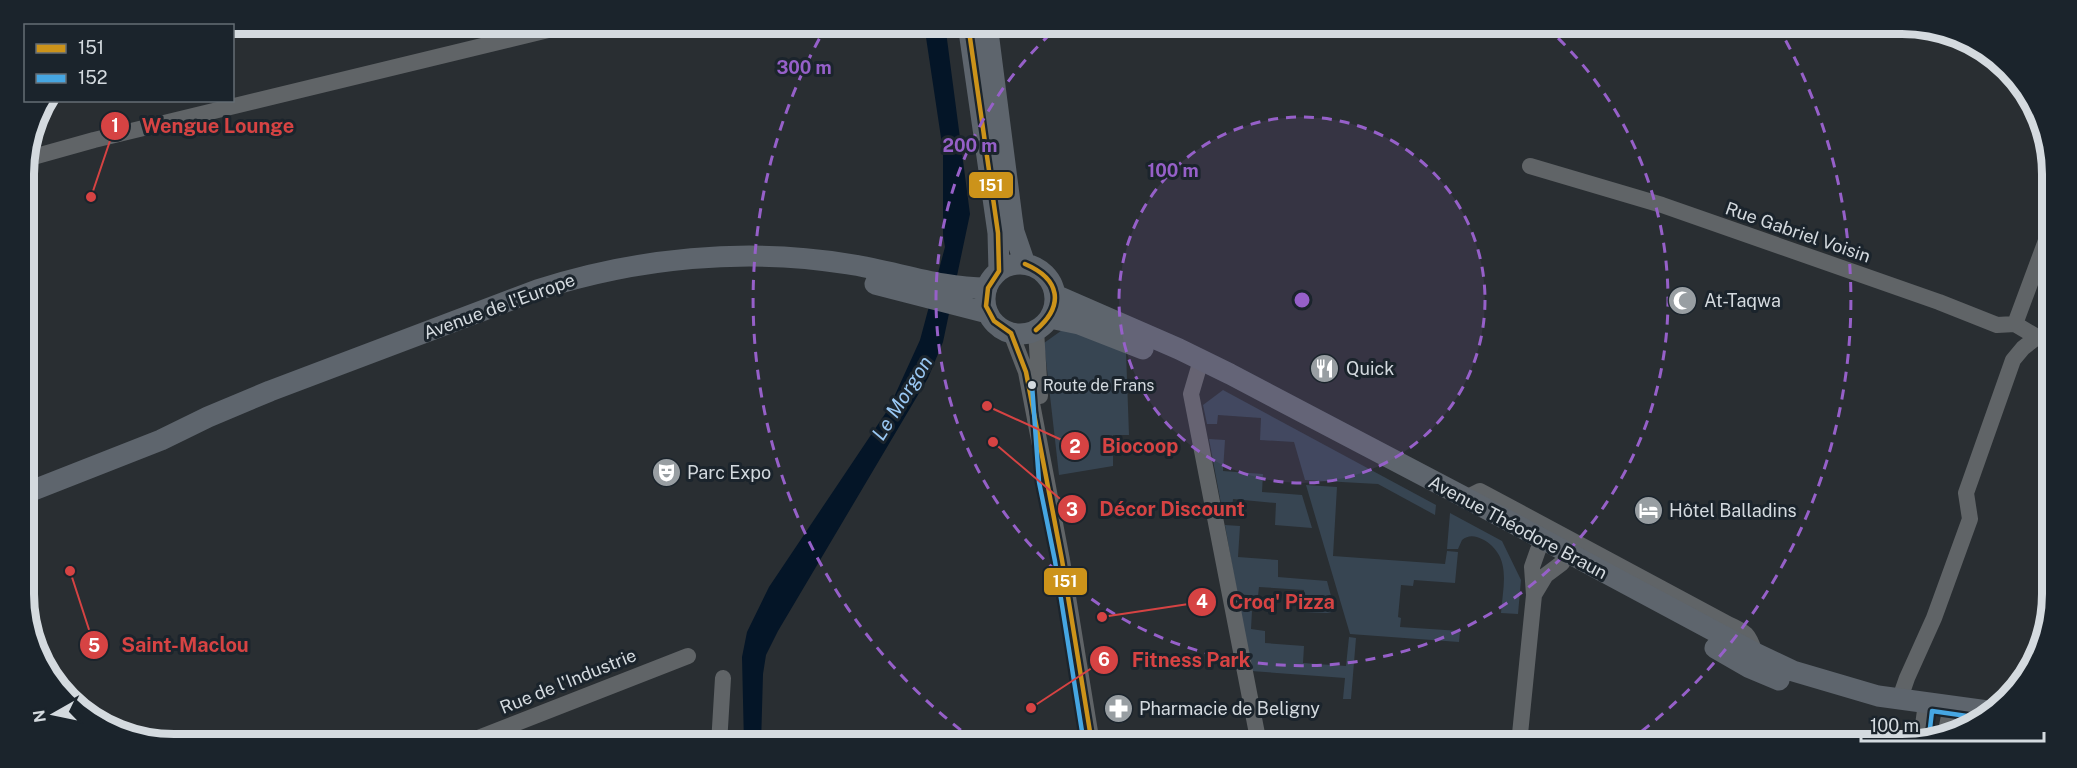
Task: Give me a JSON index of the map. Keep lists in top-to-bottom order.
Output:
{
  "streets": {
    "main road": ["Avenue de l'Europe", "Avenue Théodore Braun"],
    "street": ["Rue Gabriel Voisin", "Rue de l'Industrie"]
  },
  "crossings": [
    ["Avenue de l'Europe", "Avenue Théodore Braun"]
  ],
  "water": ["Le Morgon"],
  "places": {
    "other": [
      "Wengue Lounge",
      "Route de Frans",
      "Biocoop",
      "Décor Discount",
      "Saint-Maclou",
      "Croq' Pizza",
      "Fitness Park"
    ],
    "mosque": ["At-Taqwa"],
    "restaurant": ["Quick"],
    "theatre": ["Parc Expo"],
    "hotel": ["Hôtel Balladins"],
    "pharmacy": ["Pharmacie de Beligny"]
  },
  "lines": ["transit line 151", "transit line 152"],
  "legend": ["151", "152"],
  "scale_bar": "100 m",
  "north": "left",
  "rings": ["300 m", "200 m", "100 m"]
}
